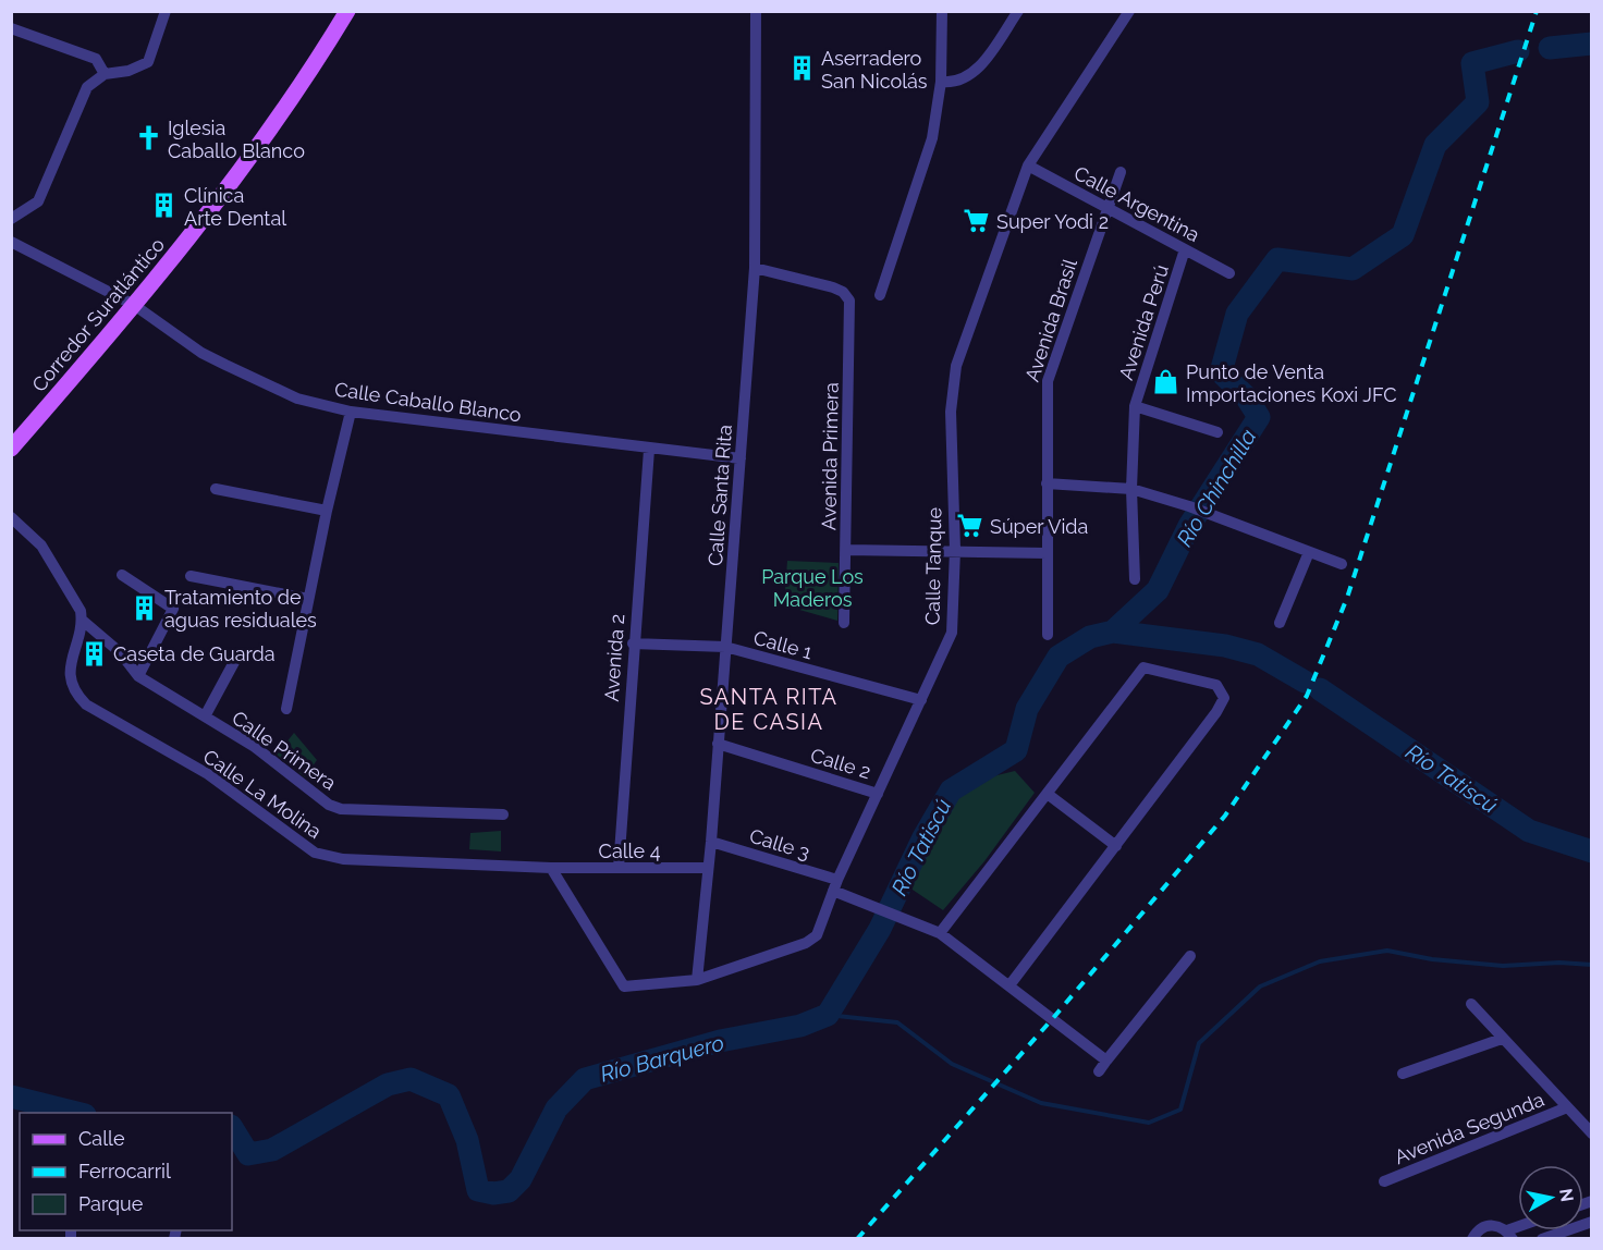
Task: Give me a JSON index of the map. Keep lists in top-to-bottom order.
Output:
{
  "streets": {
    "main road": ["Corredor Suratlántico"],
    "street": [
      "Calle Argentina",
      "Avenida Brasil",
      "Avenida Perú",
      "Calle Caballo Blanco",
      "Avenida Primera",
      "Calle Santa Rita",
      "Calle Tanque",
      "Calle 1",
      "Avenida 2",
      "Calle Primera",
      "Calle 2",
      "Calle La Molina",
      "Calle 3",
      "Calle 4",
      "Avenida Segunda"
    ]
  },
  "crossings": [
    ["Calle Argentina", "Avenida Brasil"],
    ["Calle Argentina", "Avenida Perú"],
    ["Calle Argentina", "Calle Tanque"],
    ["Corredor Suratlántico", "Calle Caballo Blanco"],
    ["Calle Caballo Blanco", "Calle Santa Rita"],
    ["Calle Caballo Blanco", "Avenida 2"],
    ["Avenida Primera", "Calle Santa Rita"],
    ["Calle Santa Rita", "Calle Tanque"],
    ["Calle Santa Rita", "Calle 1"],
    ["Calle Santa Rita", "Calle 2"],
    ["Calle Santa Rita", "Calle 3"],
    ["Calle Santa Rita", "Calle 4"],
    ["Calle Tanque", "Calle 1"],
    ["Calle Tanque", "Calle 2"],
    ["Calle Tanque", "Calle La Molina"],
    ["Calle Tanque", "Calle 3"],
    ["Calle Tanque", "Calle 4"],
    ["Calle 1", "Avenida 2"],
    ["Avenida 2", "Calle 4"],
    ["Calle Primera", "Calle La Molina"],
    ["Calle La Molina", "Calle 4"]
  ],
  "districts": ["SANTA RITA DE CASIA"],
  "water": ["Río Chinchilla", "Río Tatiscú", "Río Barquero"],
  "parks": ["Parque Los Maderos"],
  "places": {
    "building": [
      "Aserradero San Nicolás",
      "Clínica Arte Dental",
      "Tratamiento de aguas residuales",
      "Caseta de Guarda"
    ],
    "church": ["Iglesia Caballo Blanco"],
    "supermarket": ["Super Yodi 2", "Súper Vida"],
    "shop": ["Punto de Venta Importaciones Koxi JFC"]
  },
  "legend": ["Calle", "Ferrocarril", "Parque"],
  "north": "right"
}
